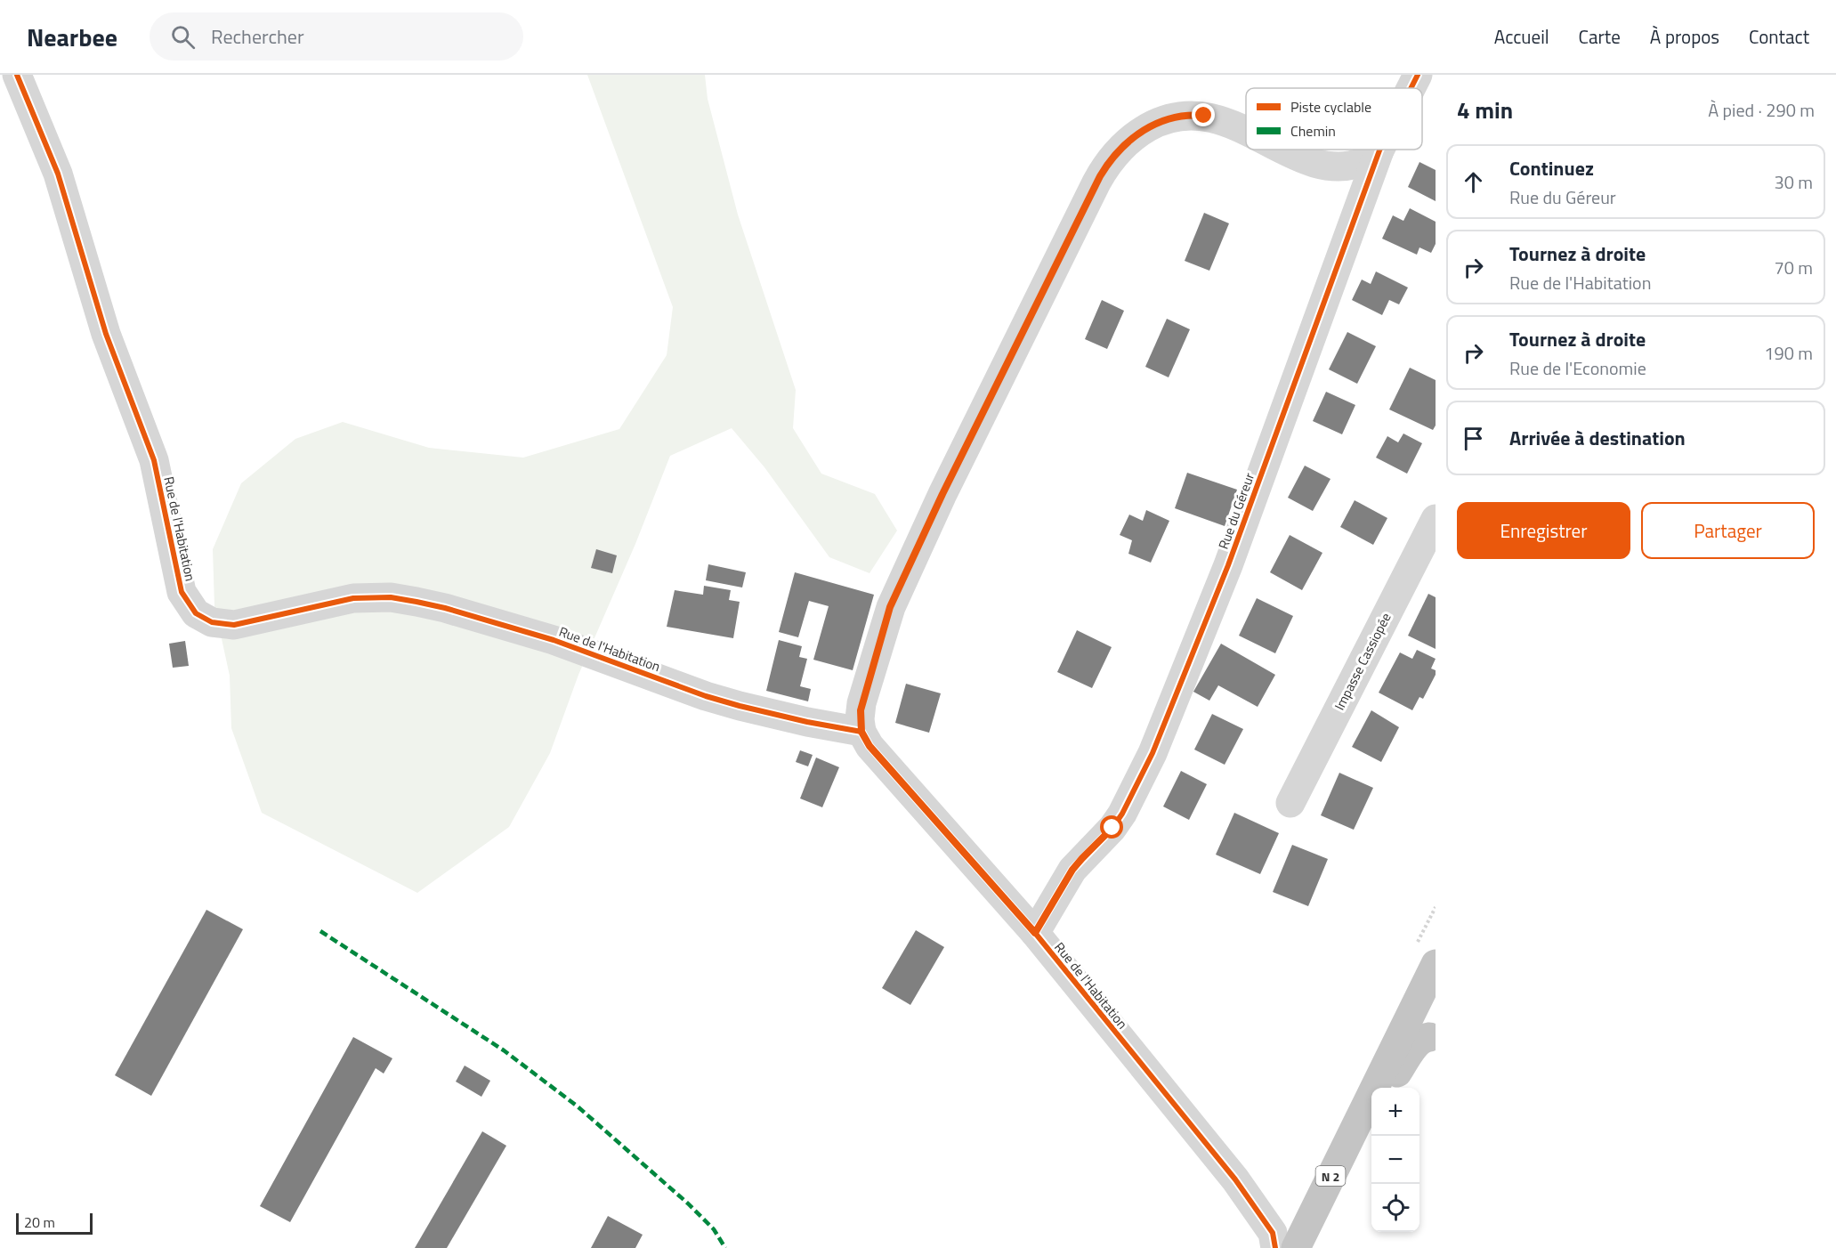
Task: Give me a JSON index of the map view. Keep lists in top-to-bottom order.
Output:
{
  "streets": {
    "highway": ["N 2"],
    "street": ["Rue du Géreur", "Rue de l'Habitation", "Impasse Cassiopée"]
  },
  "crossings": [
    ["Rue du Géreur", "Rue de l'Habitation"]
  ],
  "legend": ["Piste cyclable", "Chemin"],
  "scale_bar": "20 m",
  "page": {
    "header": "Nearbee",
    "search": "Rechercher",
    "nav": [
      "Accueil",
      "Carte",
      "À propos",
      "Contact"
    ],
    "heading": ["4 min", "À pied · 290 m"],
    "list": [
      ["Continuez", "Rue du Géreur", "30 m"],
      ["Tournez à droite", "Rue de l'Habitation", "70 m"],
      ["Tournez à droite", "Rue de l'Economie", "190 m"],
      "Arrivée à destination"
    ],
    "buttons": ["Enregistrer", "Partager"],
    "map_buttons": ["+", "−"],
    "scale": "20 m"
  }
}
